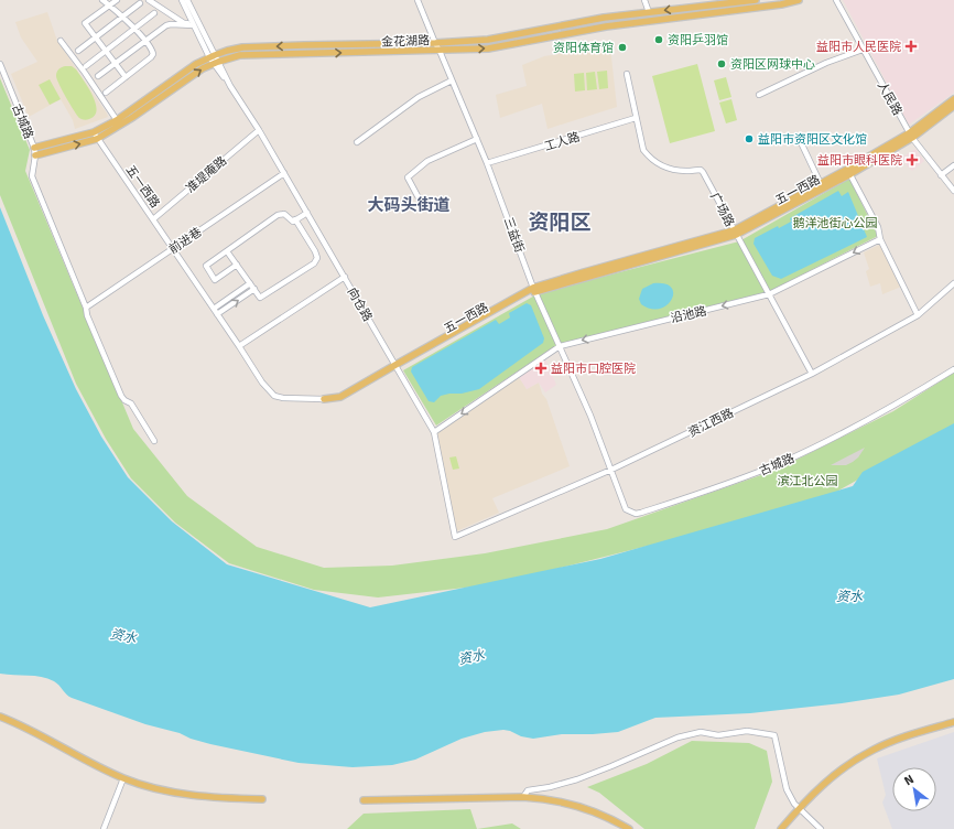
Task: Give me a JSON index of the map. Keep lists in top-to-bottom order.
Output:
{
  "streets": {
    "main road": ["金花湖路", "五一西路"],
    "street": [
      "人民路",
      "古城路",
      "工人路",
      "准堤庵路",
      "广场路",
      "三益街",
      "前进巷",
      "向仓路",
      "沿池路",
      "资江西路"
    ]
  },
  "crossings": [
    ["金花湖路", "古城路"],
    ["金花湖路", "五一西路"],
    ["金花湖路", "三益街"],
    ["金花湖路", "向仓路"],
    ["人民路", "五一西路"],
    ["古城路", "三益街"],
    ["古城路", "资江西路"],
    ["工人路", "广场路"],
    ["工人路", "三益街"],
    ["准堤庵路", "五一西路"],
    ["准堤庵路", "向仓路"],
    ["五一西路", "广场路"],
    ["五一西路", "三益街"],
    ["五一西路", "前进巷"],
    ["五一西路", "向仓路"],
    ["广场路", "沿池路"],
    ["广场路", "资江西路"],
    ["三益街", "沿池路"],
    ["三益街", "资江西路"],
    ["前进巷", "向仓路"],
    ["向仓路", "沿池路"],
    ["向仓路", "资江西路"]
  ],
  "one_way": ["沿池路"],
  "districts": ["大码头街道", "资阳区"],
  "water": ["资水"],
  "parks": ["鹅洋池街心公园", "滨江北公园"],
  "places": {
    "other": [
      "资阳乒羽馆",
      "资阳体育馆",
      "资阳区网球中心",
      "益阳市资阳区文化馆"
    ],
    "health": ["益阳市人民医院", "益阳市眼科医院", "益阳市口腔医院"]
  },
  "north": "top left"
}
